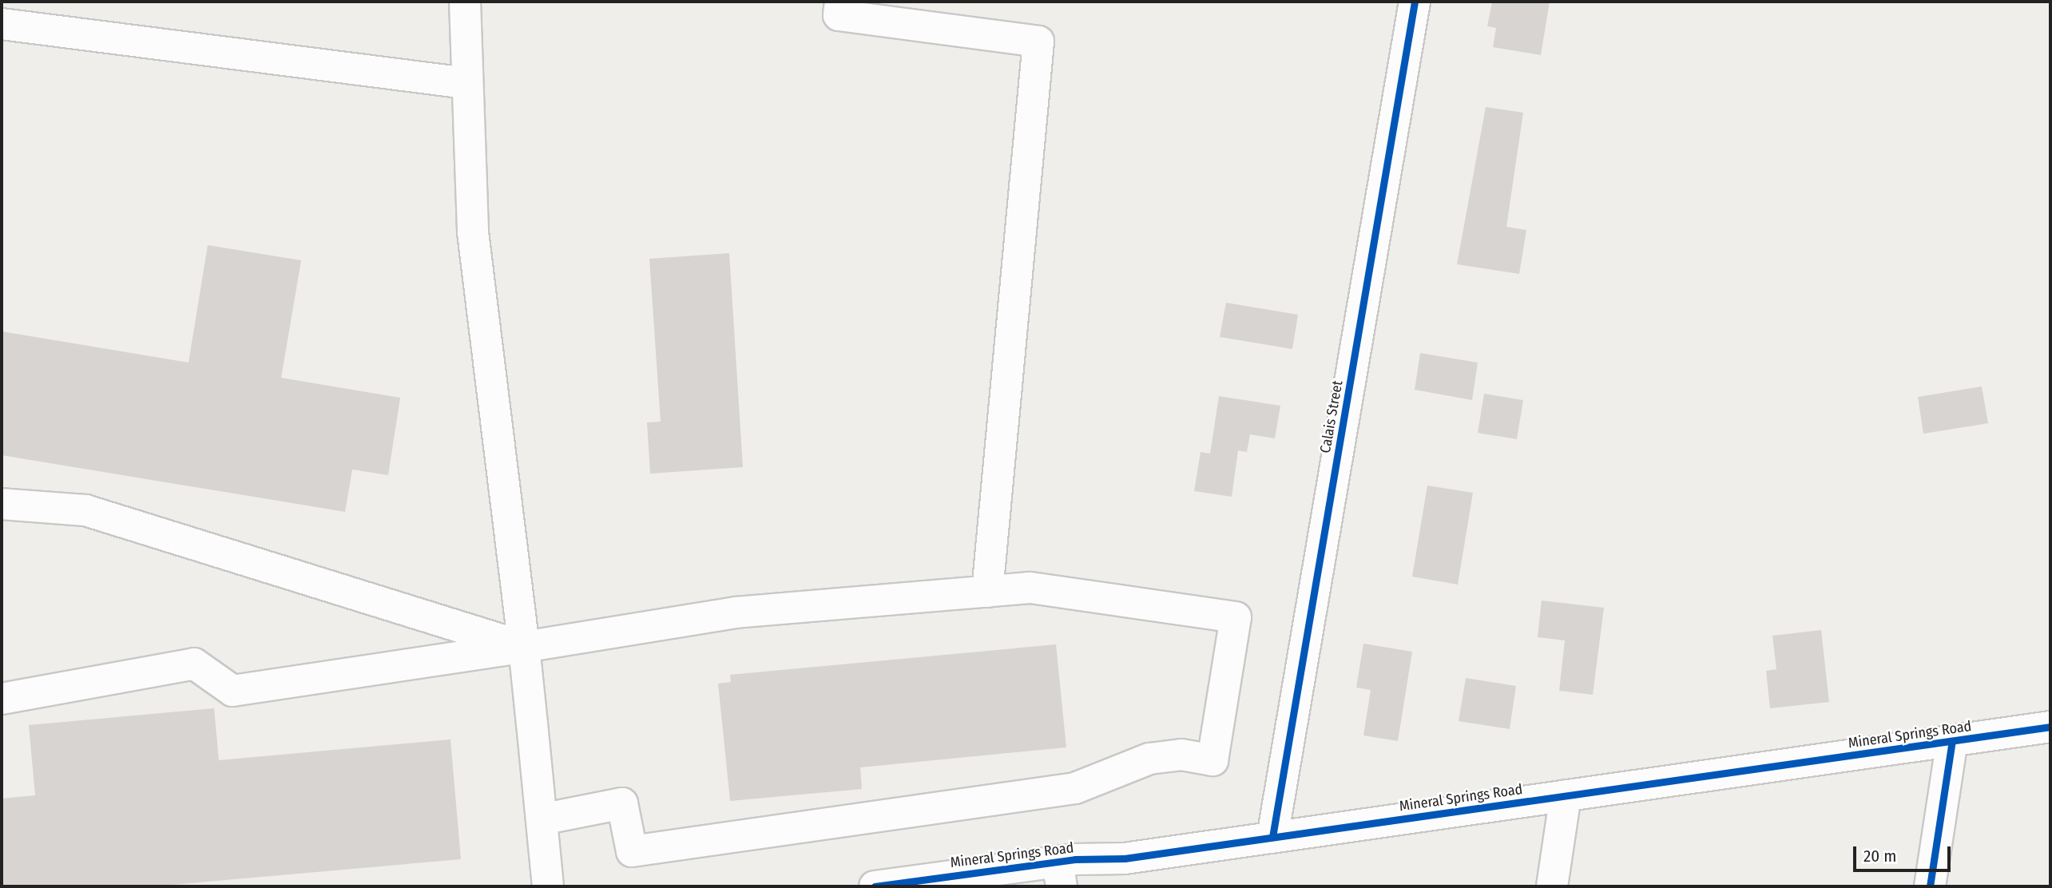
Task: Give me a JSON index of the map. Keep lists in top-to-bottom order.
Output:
{
  "streets": {
    "street": ["Calais Street", "Mineral Springs Road"]
  },
  "crossings": [
    ["Calais Street", "Mineral Springs Road"]
  ],
  "scale_bar": "20 m"
}
